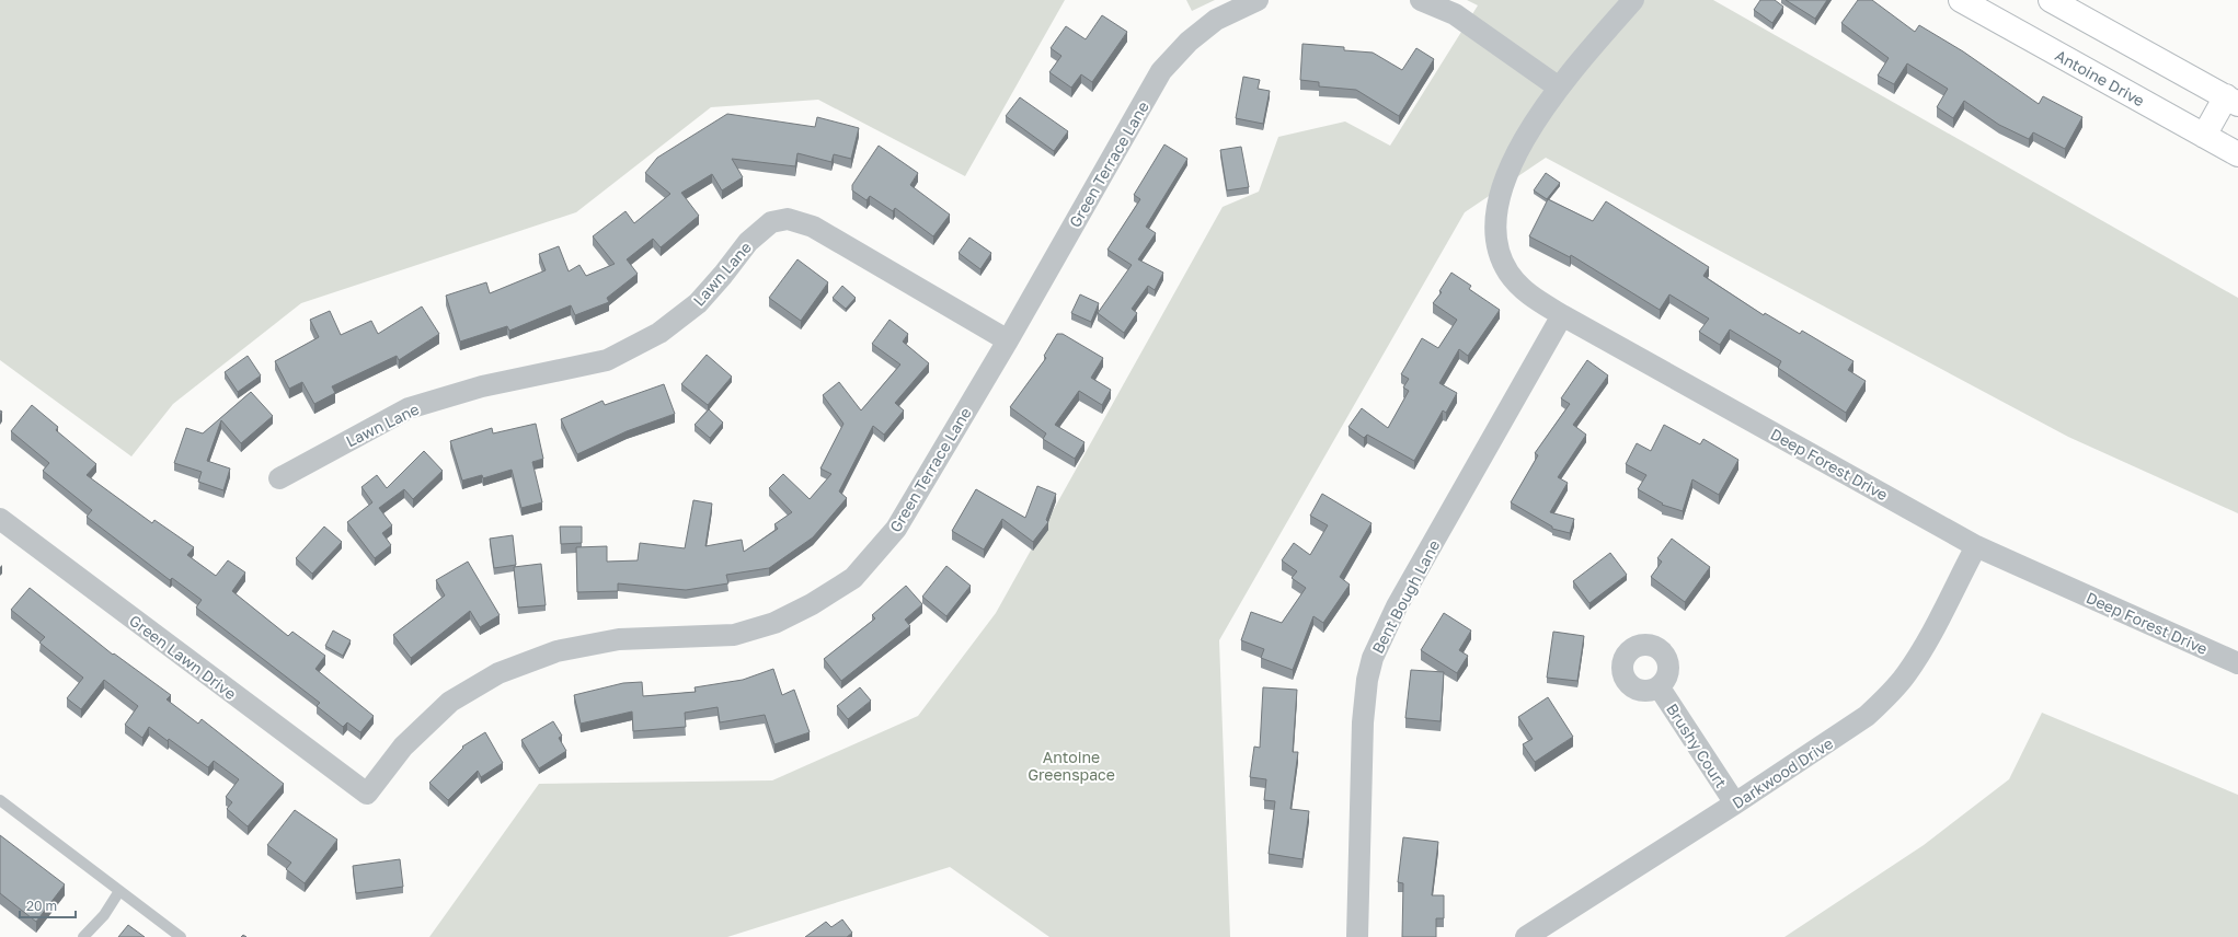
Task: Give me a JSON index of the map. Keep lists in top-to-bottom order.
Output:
{
  "streets": {
    "main road": ["Antoine Drive"],
    "street": [
      "Green Terrace Lane",
      "Lawn Lane",
      "Deep Forest Drive",
      "Bent Bough Lane",
      "Green Lawn Drive",
      "Brushy Court",
      "Darkwood Drive"
    ]
  },
  "crossings": [
    ["Green Terrace Lane", "Lawn Lane"],
    ["Green Terrace Lane", "Green Lawn Drive"],
    ["Deep Forest Drive", "Bent Bough Lane"],
    ["Deep Forest Drive", "Darkwood Drive"],
    ["Brushy Court", "Darkwood Drive"]
  ],
  "parks": ["Antoine Greenspace"],
  "scale_bar": "20 m"
}
